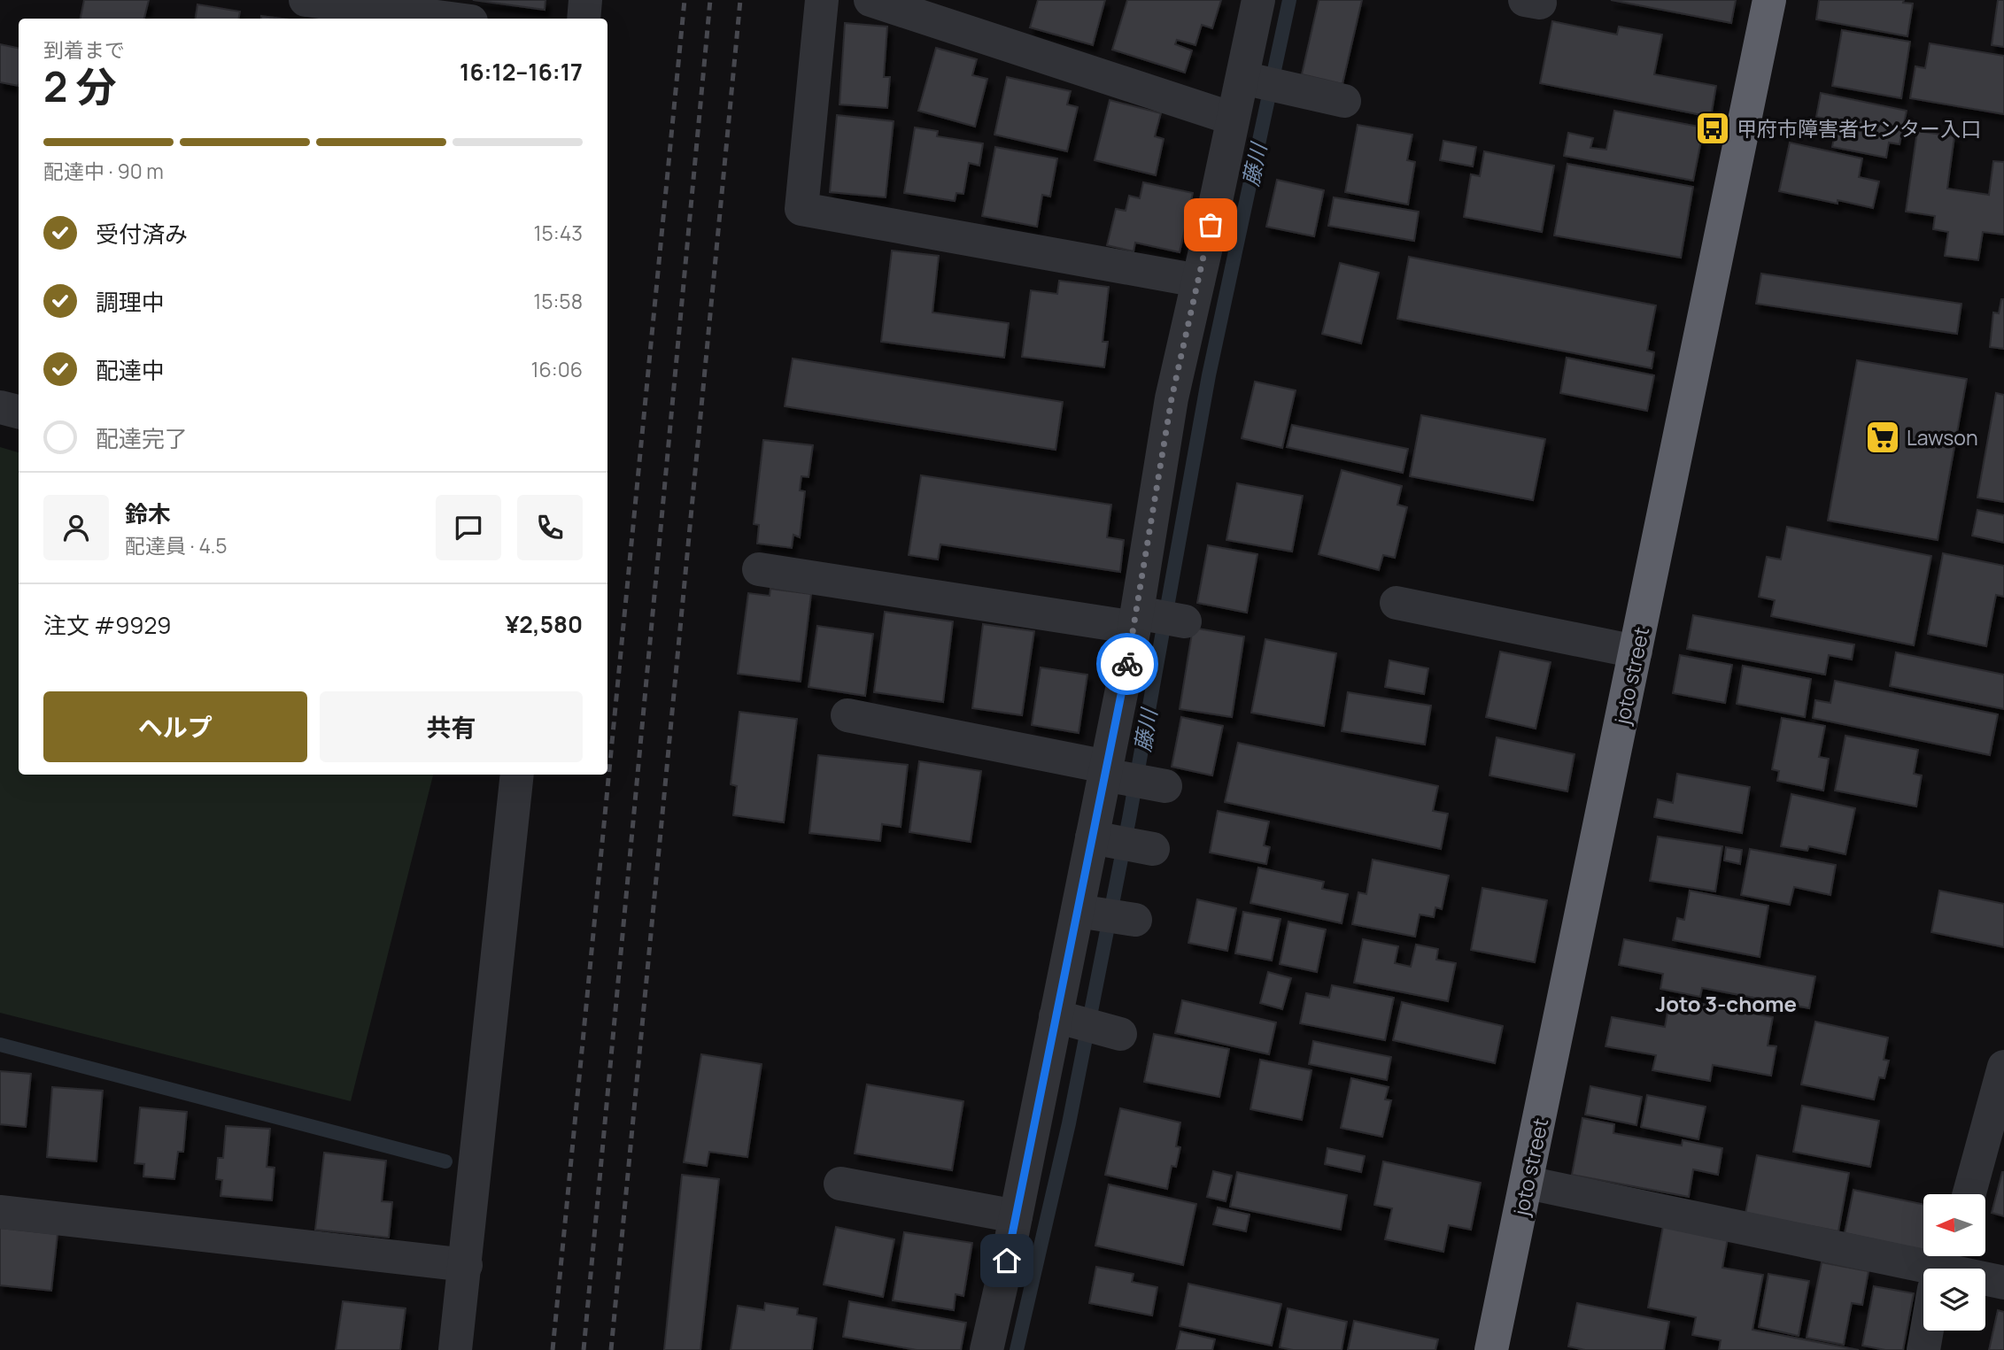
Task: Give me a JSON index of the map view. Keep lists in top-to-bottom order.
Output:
{
  "streets": {
    "highway": ["joto street"]
  },
  "districts": ["Joto 3-chome"],
  "water": ["藤川"],
  "places": {
    "bus stop": ["甲府市障害者センター入口"],
    "supermarket": ["Lawson"]
  },
  "north": "left",
  "page": {
    "heading": ["2 分", "到着まで", "16:12–16:17"],
    "panel": [
      "鈴木",
      "配達員 · 4.5",
      "注文 #9929",
      "¥2,580"
    ],
    "bar": "配達中 · 90 m",
    "list": [
      ["受付済み", "15:43"],
      ["調理中", "15:58"],
      ["配達中", "16:06"],
      "配達完了"
    ],
    "buttons": ["ヘルプ", "共有"]
  }
}
